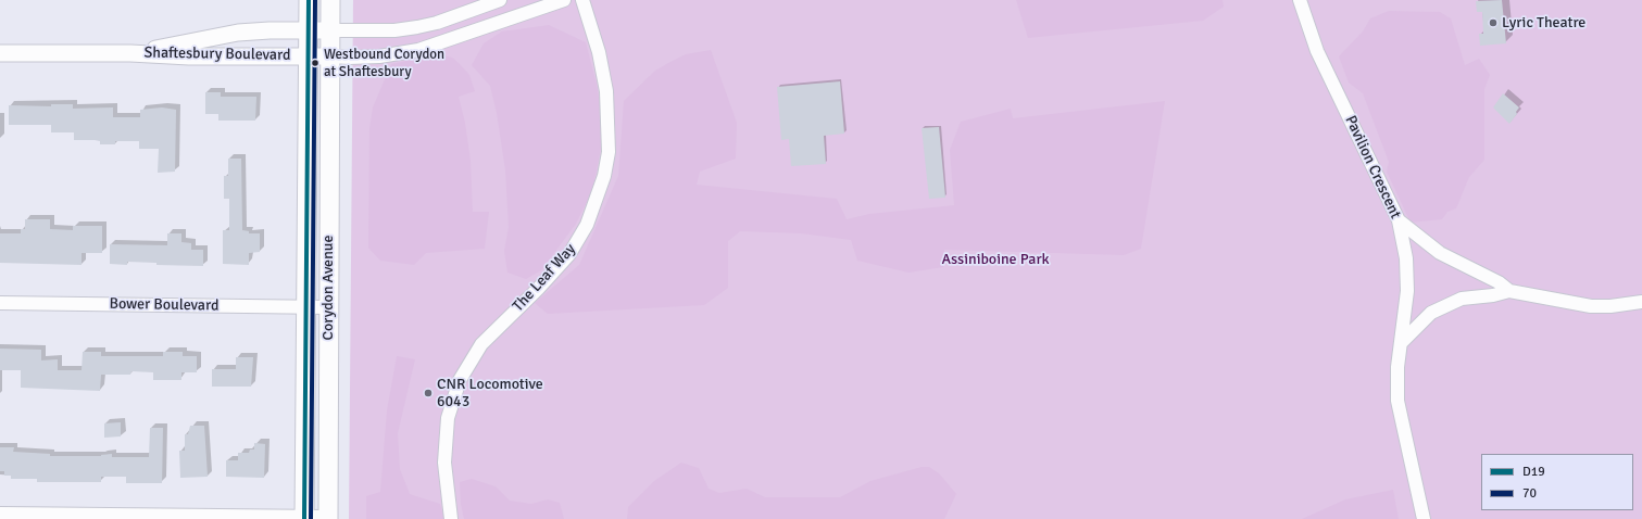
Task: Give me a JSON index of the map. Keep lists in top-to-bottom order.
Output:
{
  "streets": {
    "main road": ["Corydon Avenue"],
    "street": [
      "Shaftesbury Boulevard",
      "Pavilion Crescent",
      "The Leaf Way",
      "Bower Boulevard"
    ]
  },
  "crossings": [
    ["Shaftesbury Boulevard", "Corydon Avenue"],
    ["Corydon Avenue", "Bower Boulevard"]
  ],
  "parks": ["Assiniboine Park"],
  "places": ["Lyric Theatre", "Westbound Corydon at Shaftesbury", "CNR Locomotive 6043"],
  "lines": ["transit line D19", "transit line 70"],
  "legend": ["D19", "70"]
}
